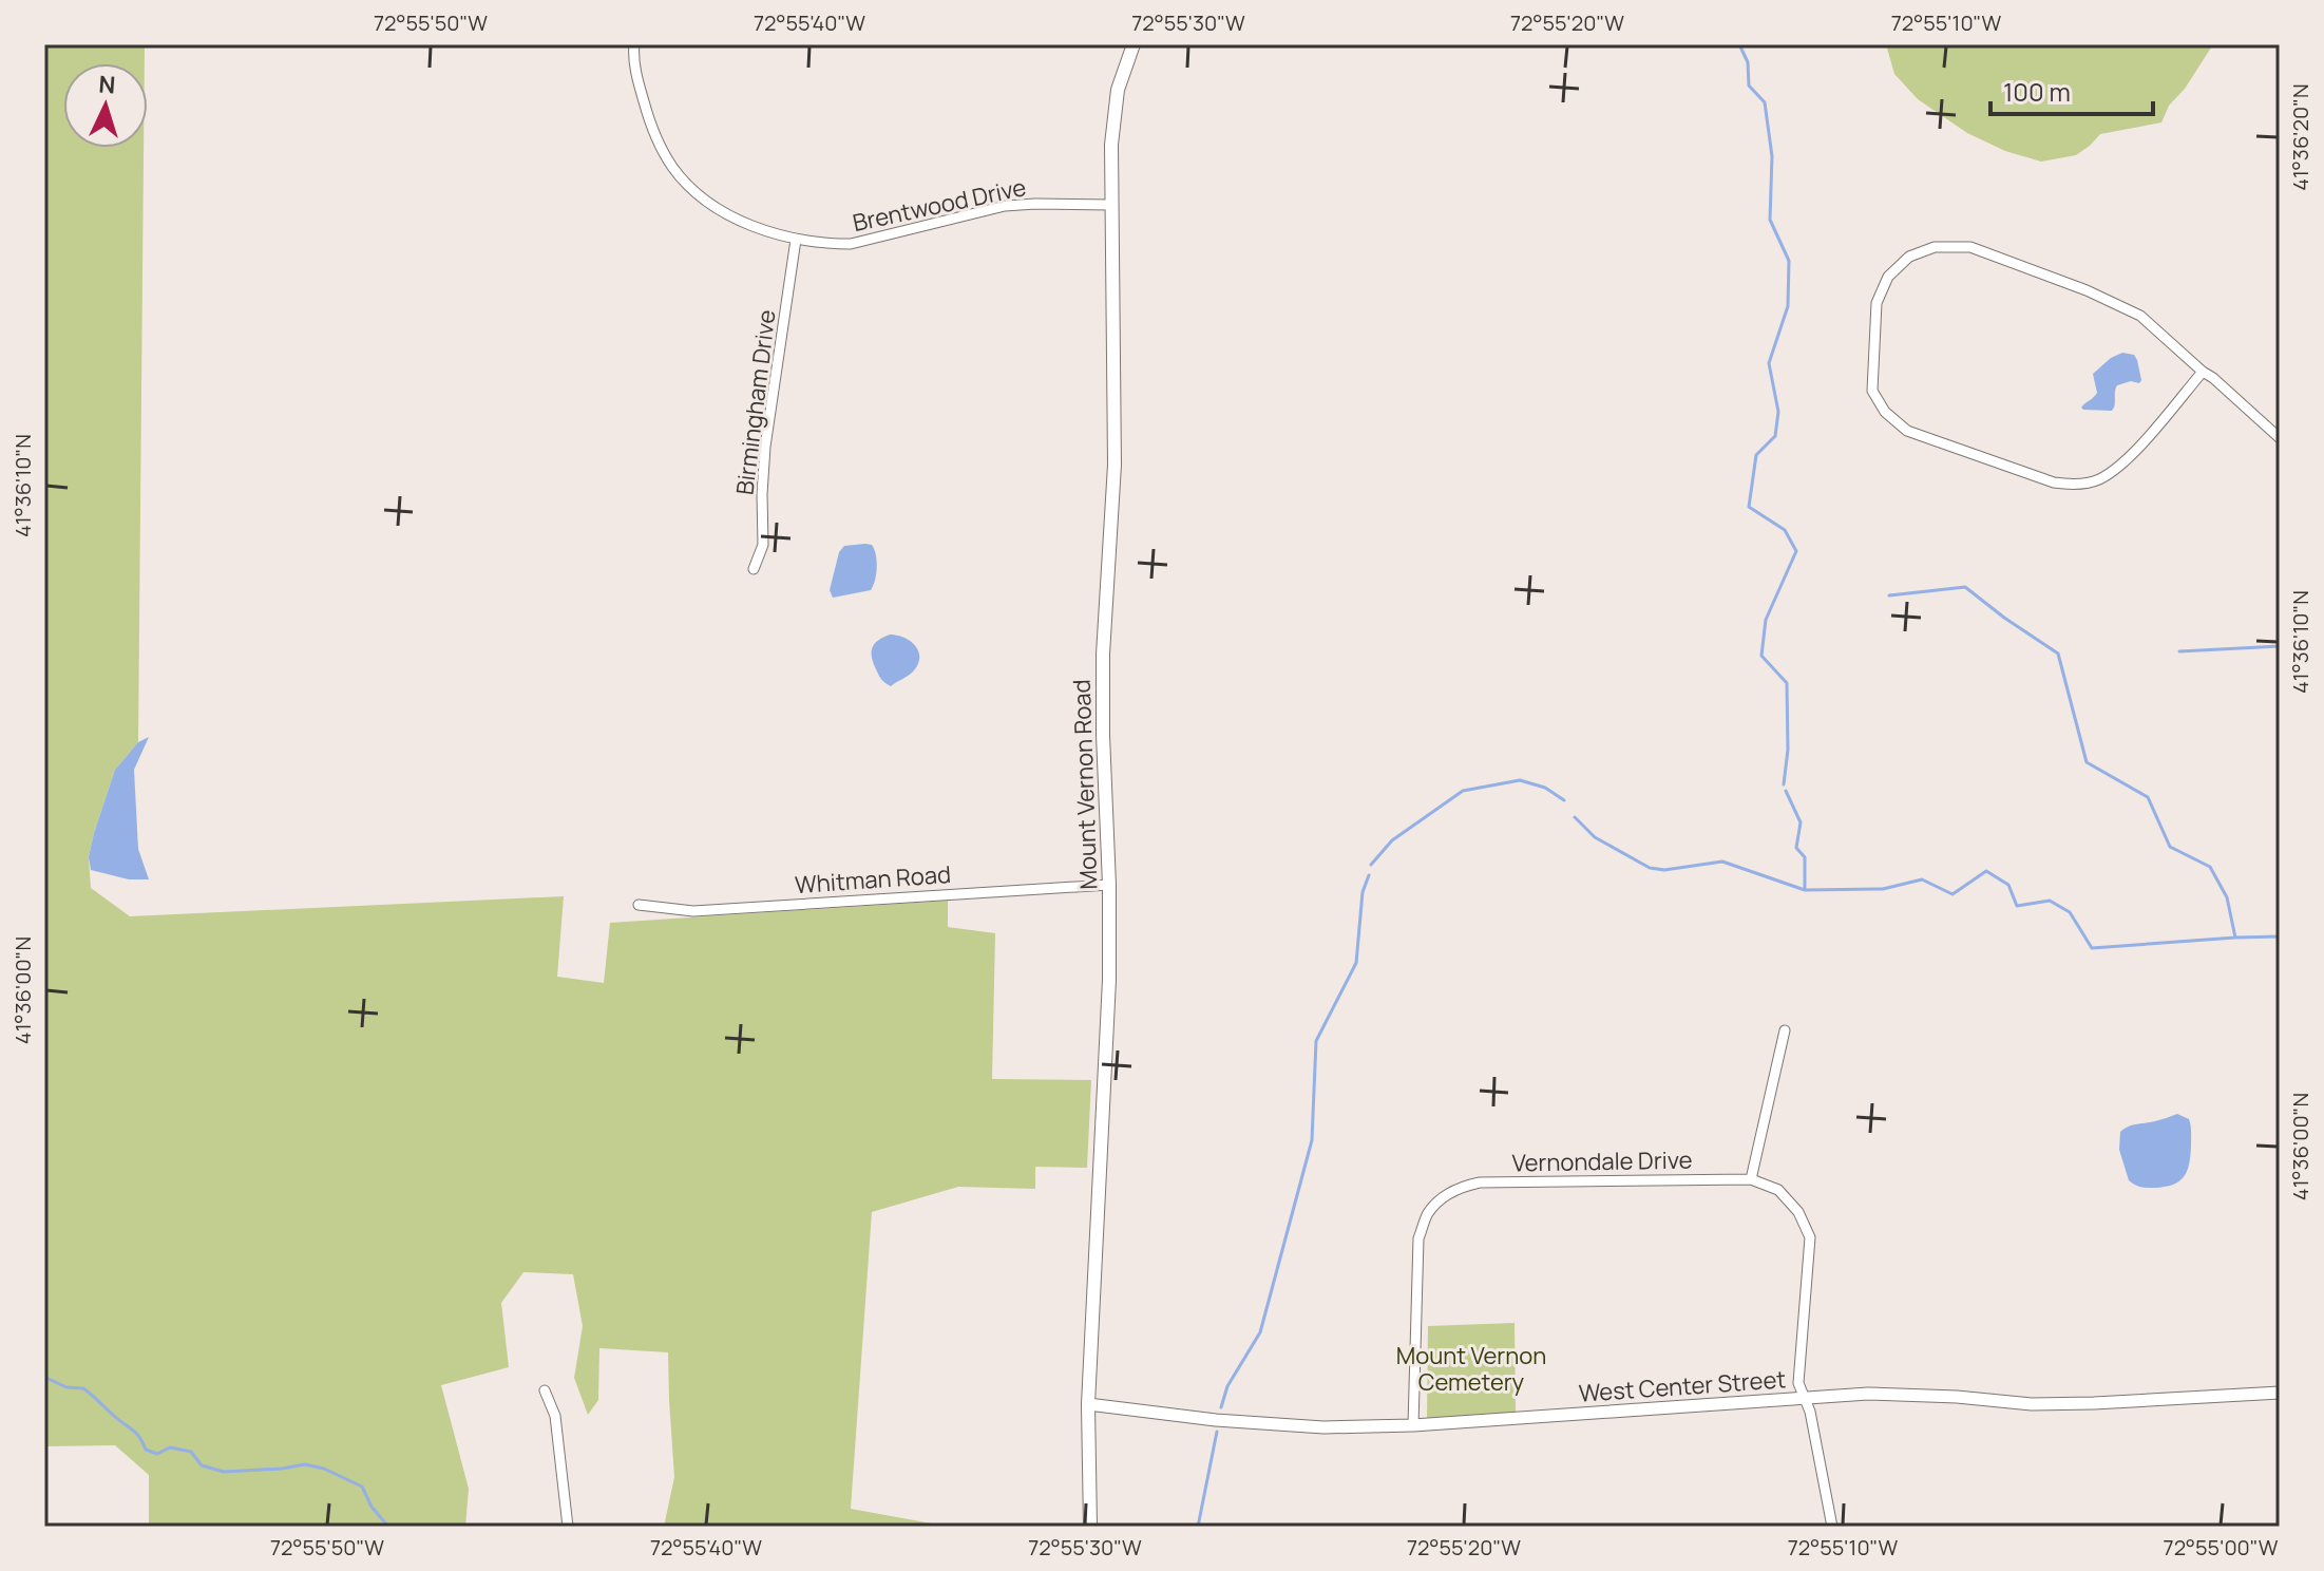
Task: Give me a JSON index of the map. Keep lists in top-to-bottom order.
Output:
{
  "streets": {
    "main road": ["Mount Vernon Road"],
    "street": [
      "Brentwood Drive",
      "Birmingham Drive",
      "Whitman Road",
      "Vernondale Drive",
      "West Center Street"
    ]
  },
  "crossings": [
    ["Brentwood Drive", "Birmingham Drive"],
    ["Brentwood Drive", "Mount Vernon Road"],
    ["Mount Vernon Road", "Whitman Road"],
    ["Mount Vernon Road", "West Center Street"],
    ["Vernondale Drive", "West Center Street"]
  ],
  "parks": ["Mount Vernon Cemetery"],
  "scale_bar": "100 m",
  "north": "top",
  "coordinates": [
    "72°55'50\"W",
    "72°55'40\"W",
    "72°55'30\"W",
    "72°55'20\"W",
    "72°55'10\"W",
    "41°36'20\"N",
    "41°36'10\"N",
    "41°36'00\"N",
    "72°55'00\"W"
  ]
}
